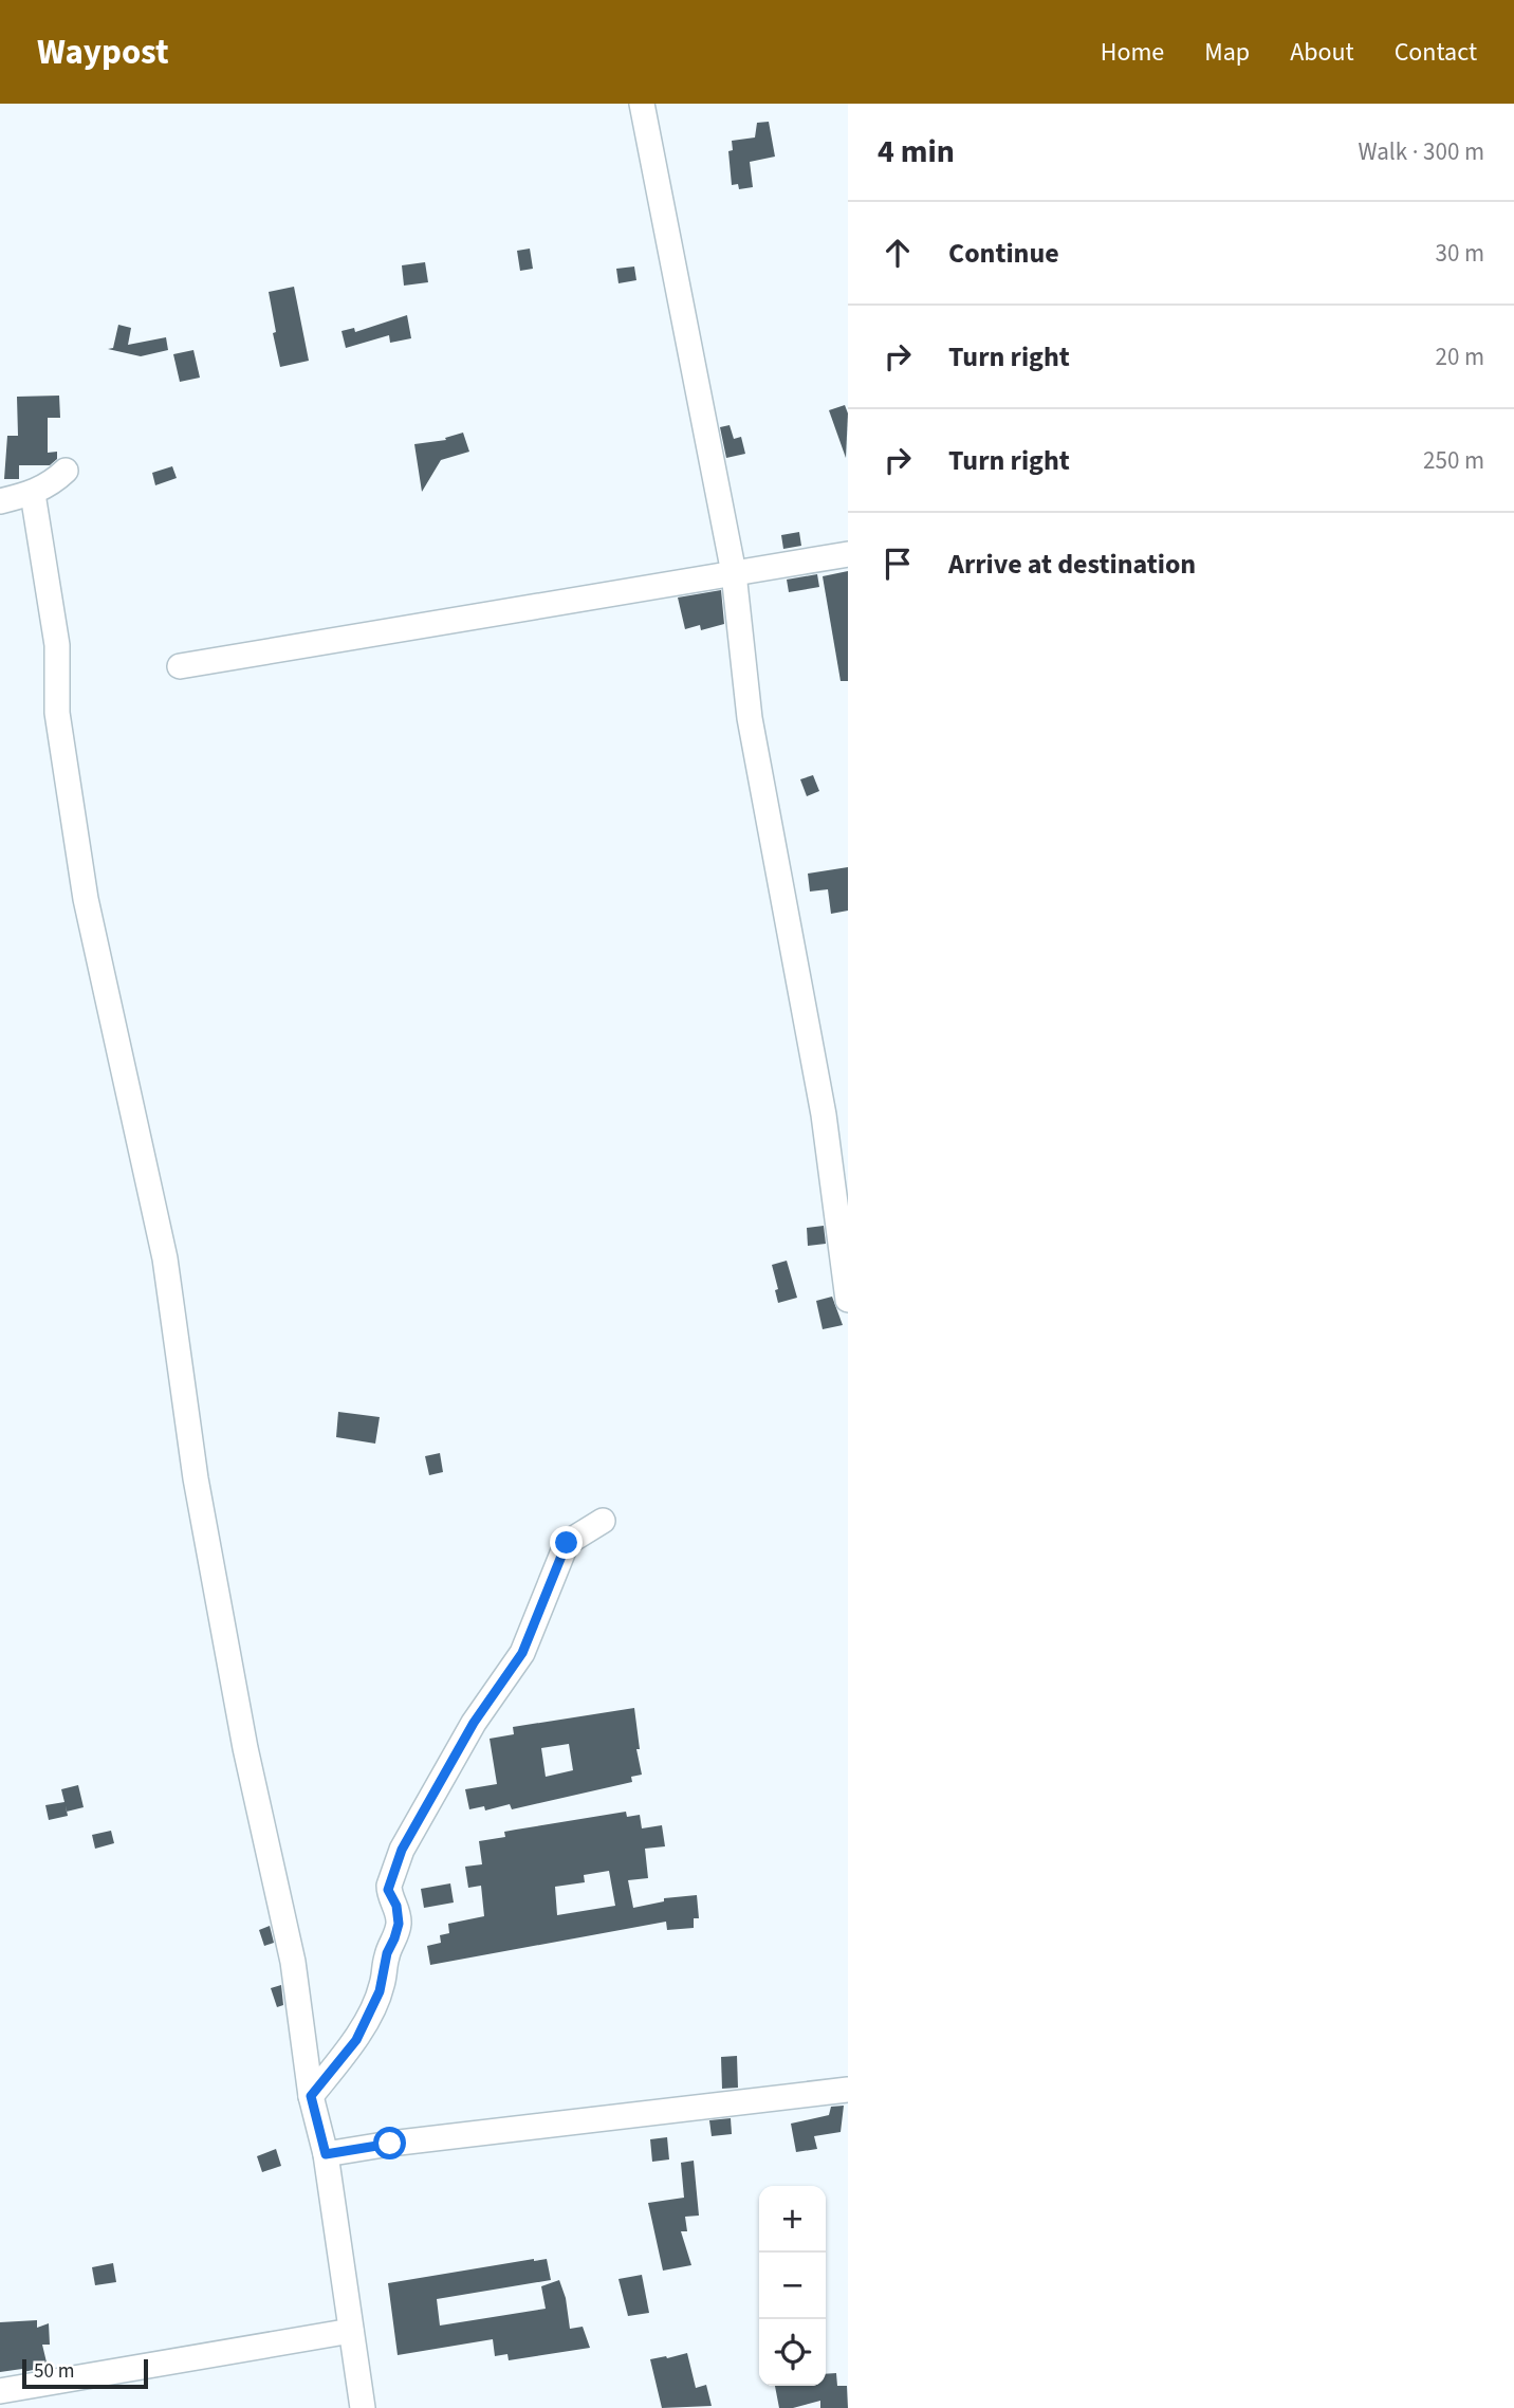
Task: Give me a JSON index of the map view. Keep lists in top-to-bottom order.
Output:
{
  "scale_bar": "50 m",
  "page": {
    "header": "Waypost",
    "nav": [
      "Home",
      "Map",
      "About",
      "Contact"
    ],
    "heading": ["4 min", "Walk · 300 m"],
    "list": [
      ["Continue", "30 m"],
      ["Turn right", "20 m"],
      ["Turn right", "250 m"],
      "Arrive at destination"
    ],
    "map_buttons": ["+", "−"],
    "scale": "50 m"
  }
}
